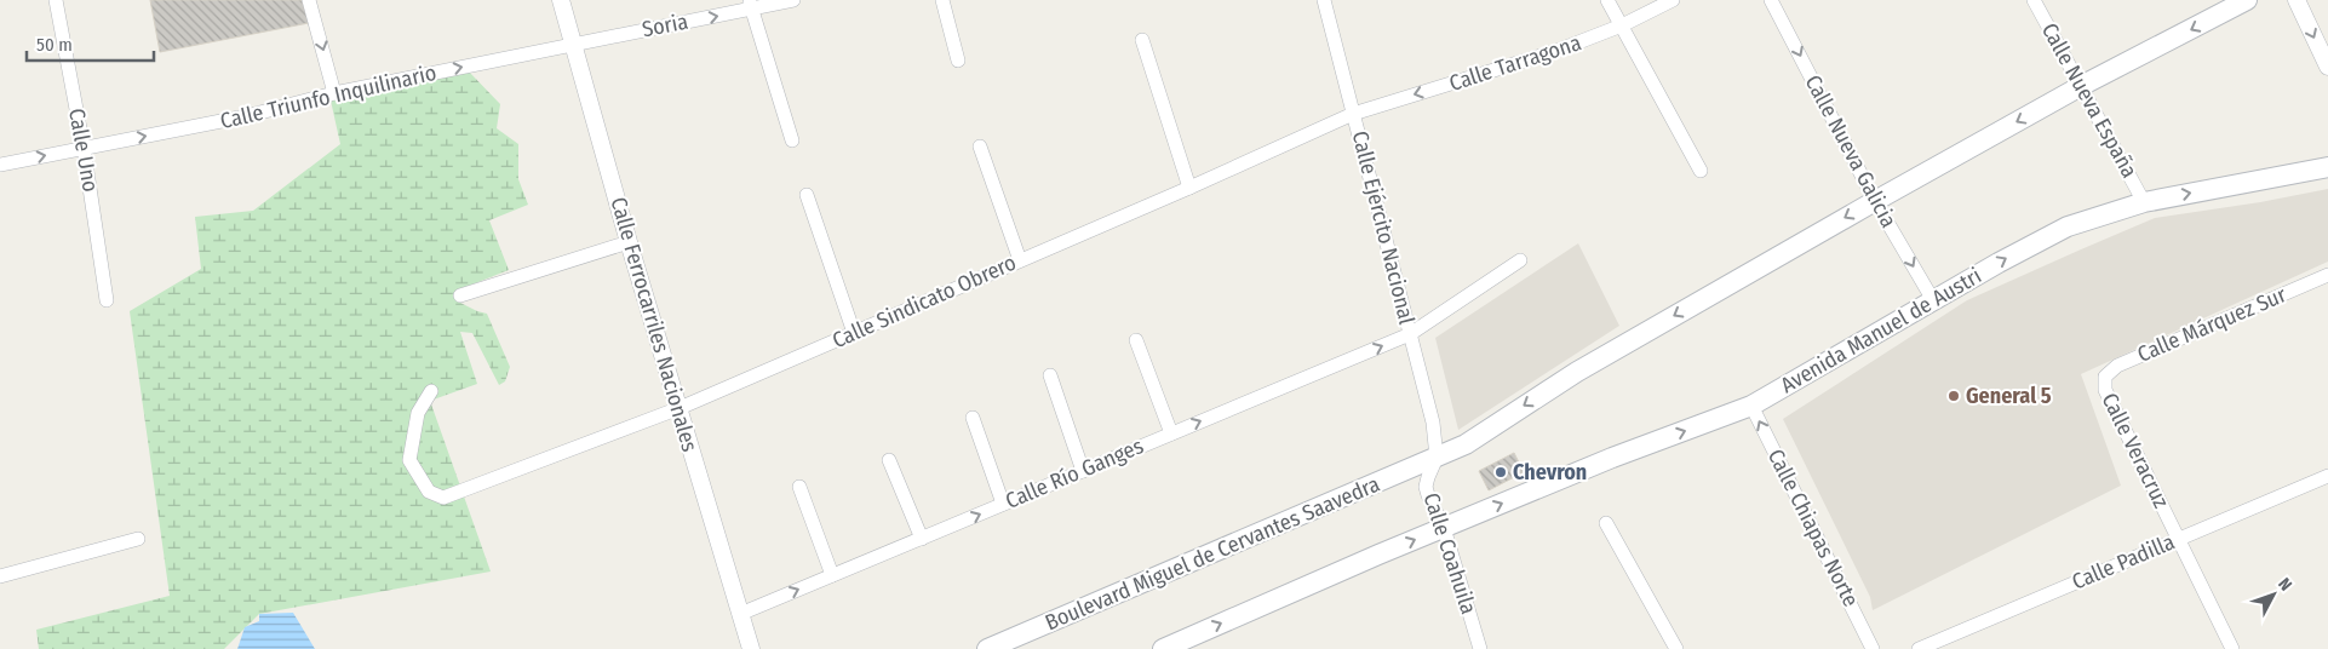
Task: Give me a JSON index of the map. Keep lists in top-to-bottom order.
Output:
{
  "streets": {
    "main road": ["Avenida Manuel de Austri", "Boulevard Miguel de Cervantes Saavedra"],
    "street": [
      "Soria",
      "Calle Tarragona",
      "Calle Triunfo Inquilinario",
      "Calle Nueva España",
      "Calle Uno",
      "Calle Nueva Galicia",
      "Calle Ejército Nacional",
      "Calle Sindicato Obrero",
      "Calle Ferrocarriles Nacionales",
      "Calle Márquez Sur",
      "Calle Veracruz",
      "Calle Río Ganges",
      "Calle Chiapas Norte",
      "Calle Coahuila",
      "Calle Padilla"
    ]
  },
  "crossings": [
    ["Soria", "Calle Triunfo Inquilinario"],
    ["Soria", "Calle Ferrocarriles Nacionales"],
    ["Calle Tarragona", "Calle Ejército Nacional"],
    ["Calle Tarragona", "Calle Sindicato Obrero"],
    ["Calle Triunfo Inquilinario", "Calle Uno"],
    ["Calle Triunfo Inquilinario", "Calle Ferrocarriles Nacionales"],
    ["Calle Nueva España", "Avenida Manuel de Austri"],
    ["Calle Nueva España", "Boulevard Miguel de Cervantes Saavedra"],
    ["Calle Nueva Galicia", "Avenida Manuel de Austri"],
    ["Calle Nueva Galicia", "Boulevard Miguel de Cervantes Saavedra"],
    ["Calle Ejército Nacional", "Calle Sindicato Obrero"],
    ["Calle Ejército Nacional", "Calle Río Ganges"],
    ["Calle Ejército Nacional", "Boulevard Miguel de Cervantes Saavedra"],
    ["Calle Ejército Nacional", "Calle Coahuila"],
    ["Calle Sindicato Obrero", "Calle Ferrocarriles Nacionales"],
    ["Calle Ferrocarriles Nacionales", "Calle Río Ganges"],
    ["Calle Márquez Sur", "Calle Veracruz"],
    ["Avenida Manuel de Austri", "Calle Chiapas Norte"],
    ["Avenida Manuel de Austri", "Calle Coahuila"],
    ["Calle Veracruz", "Calle Padilla"],
    ["Boulevard Miguel de Cervantes Saavedra", "Calle Coahuila"]
  ],
  "one_way": [
    "Soria",
    "Calle Tarragona",
    "Calle Triunfo Inquilinario",
    "Calle Nueva Galicia",
    "Avenida Manuel de Austri",
    "Calle Río Ganges",
    "Calle Chiapas Norte",
    "Boulevard Miguel de Cervantes Saavedra"
  ],
  "places": ["General 5", "Chevron"],
  "scale_bar": "50 m",
  "north": "top right"
}
